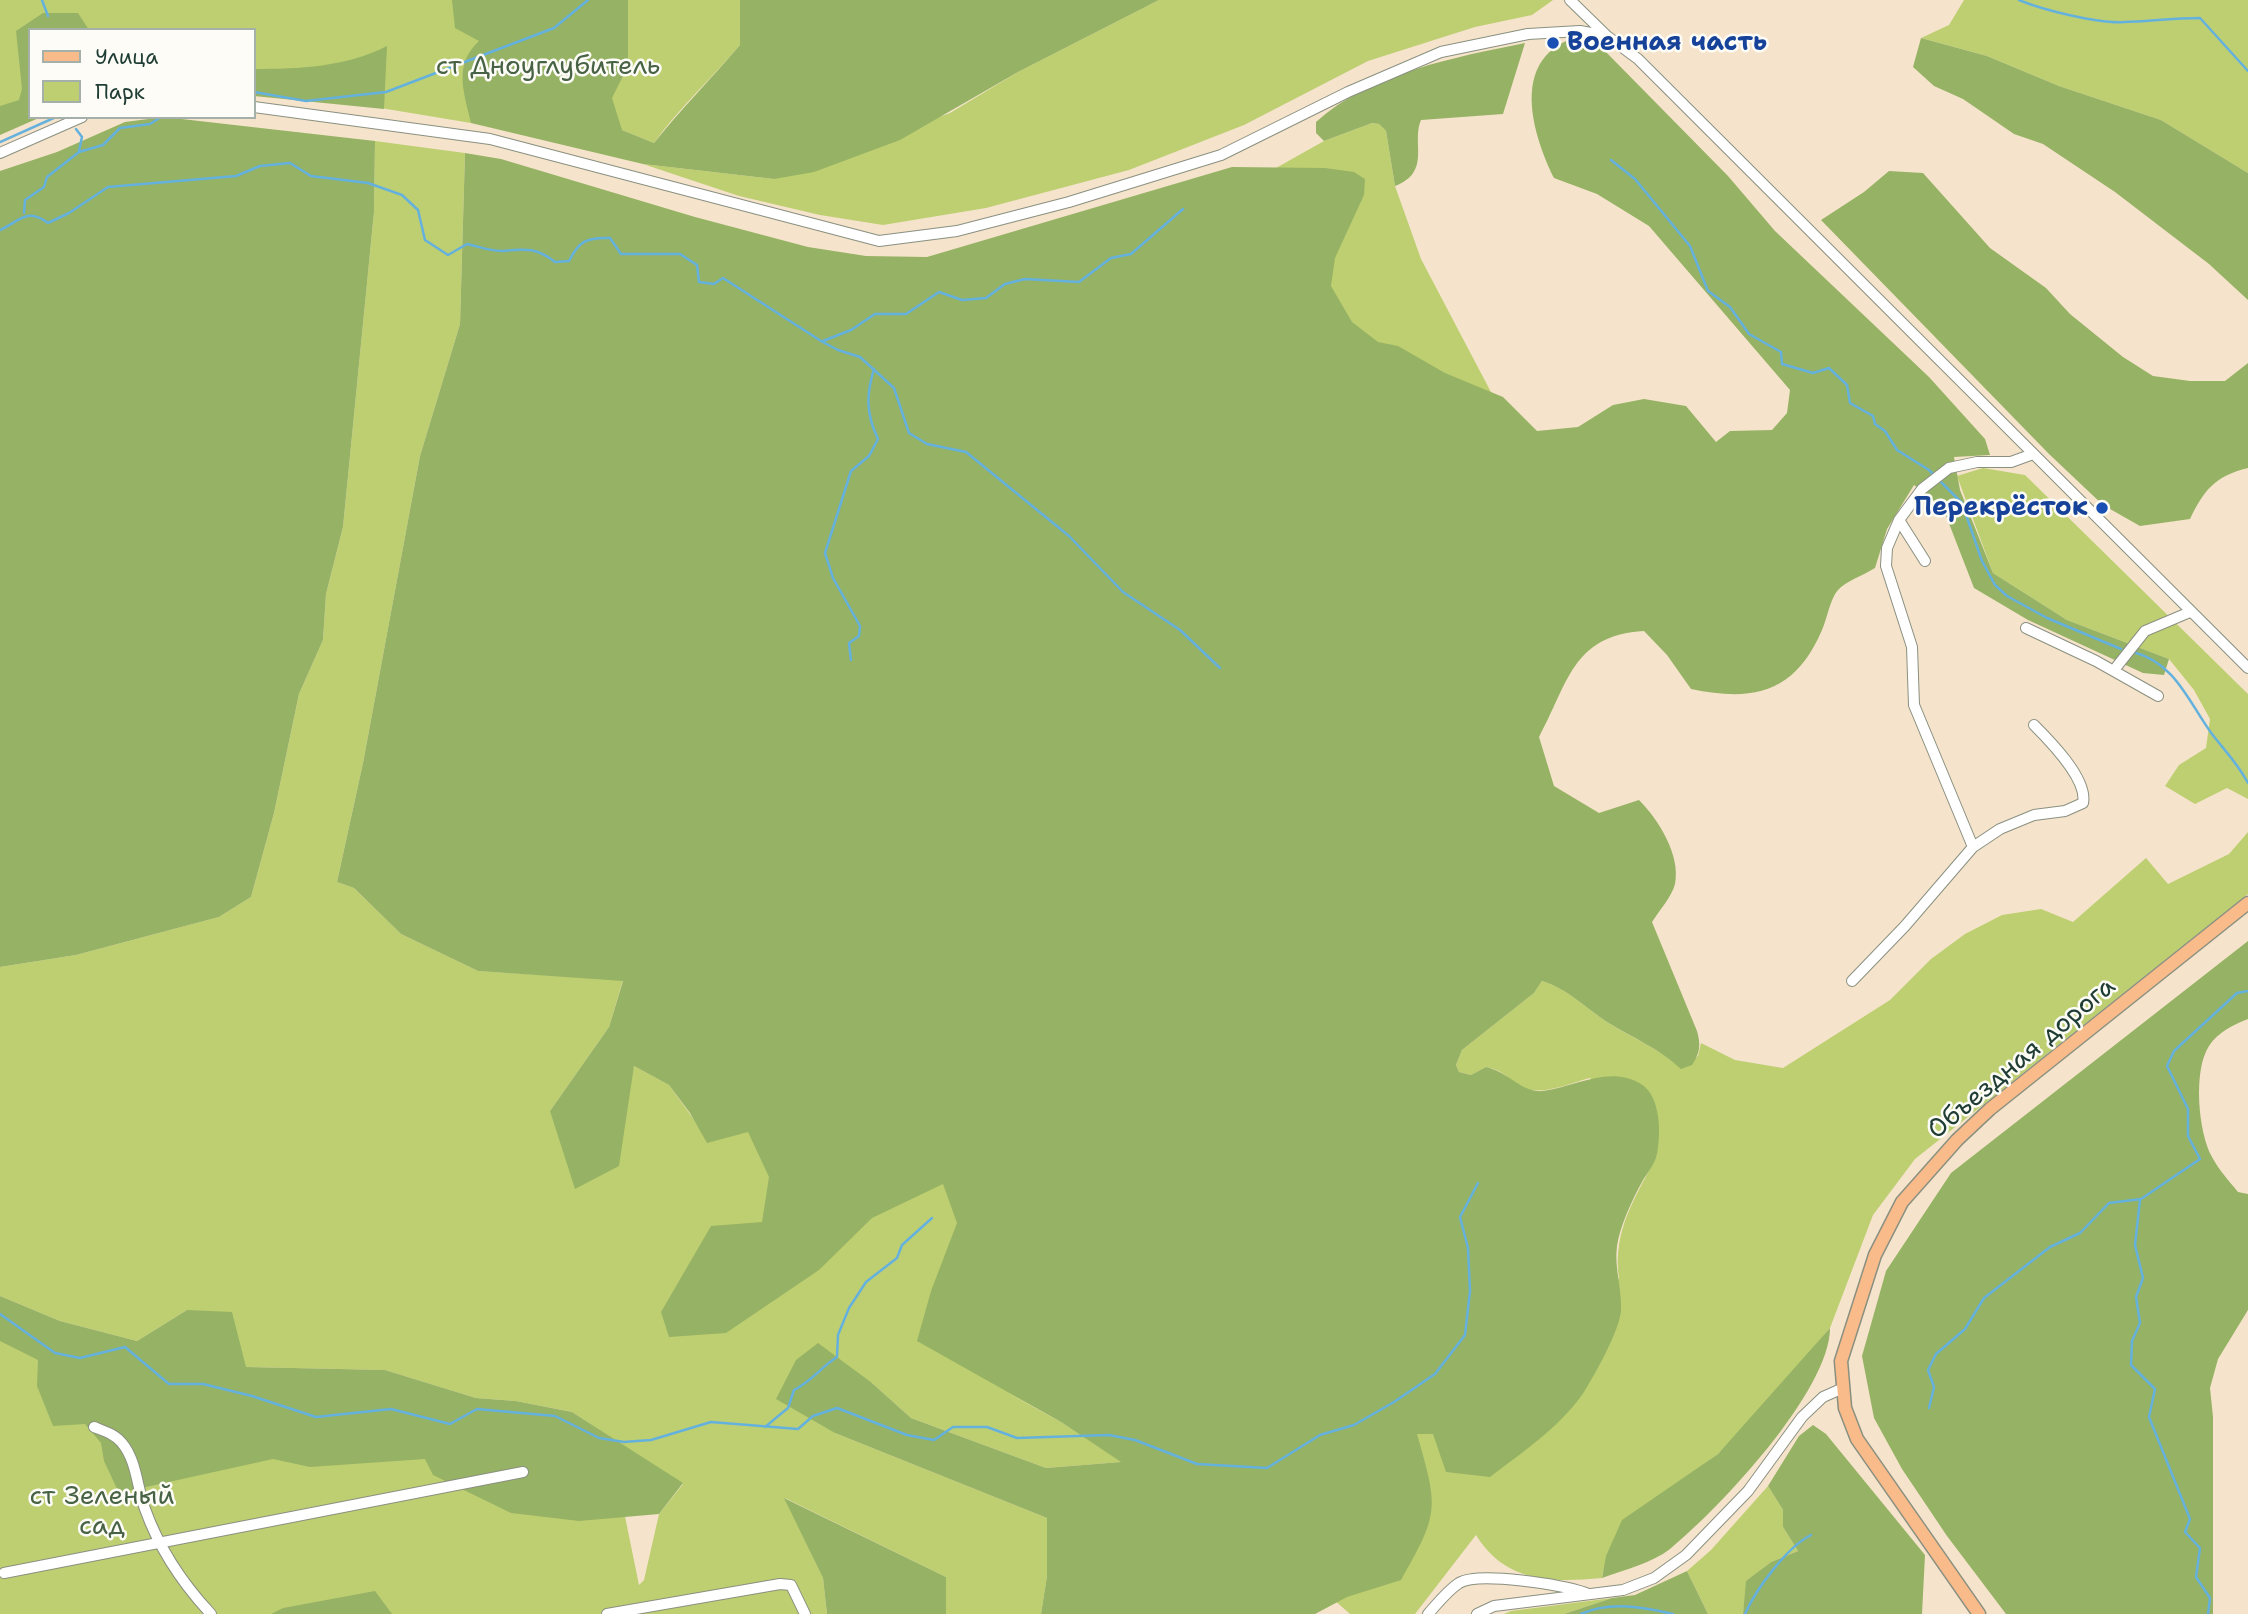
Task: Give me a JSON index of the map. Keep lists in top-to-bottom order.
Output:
{
  "streets": {
    "main road": ["Объездная дорога"]
  },
  "parks": ["ст Дноуглубитель", "ст Зеленый сад"],
  "places": ["Военная часть", "Перекрёсток"],
  "legend": ["Улица", "Парк"]
}
